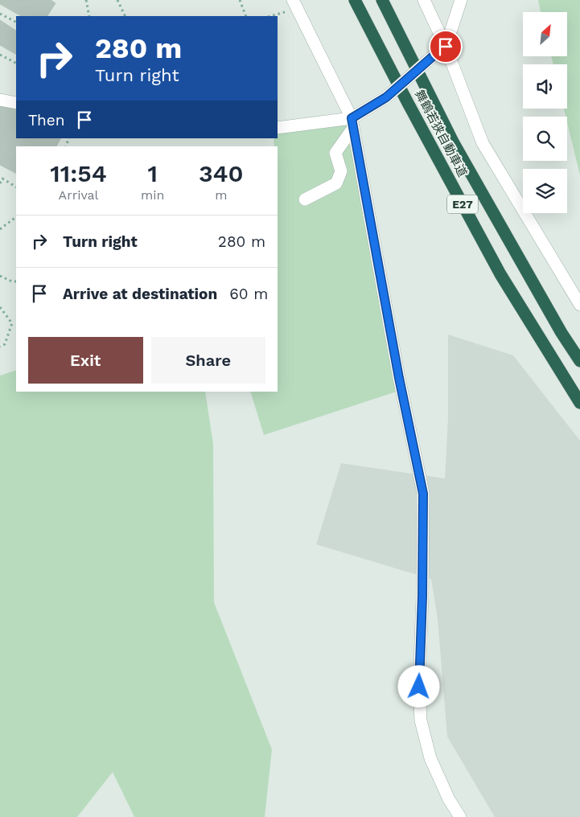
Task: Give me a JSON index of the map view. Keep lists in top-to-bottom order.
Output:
{
  "streets": {
    "highway": ["舞鶴若狭自動車道", "E27"]
  },
  "north": "top right",
  "page": {
    "turn": ["280 m", "Turn right"],
    "then": "Then",
    "eta": [
      "11:54",
      "Arrival",
      "1",
      "min",
      "340",
      "m"
    ],
    "list": [
      {
        "name": "Turn right",
        "value": "280 m"
      },
      {
        "name": "Arrive at destination",
        "value": "60 m"
      }
    ],
    "buttons": ["Exit", "Share"]
  }
}
